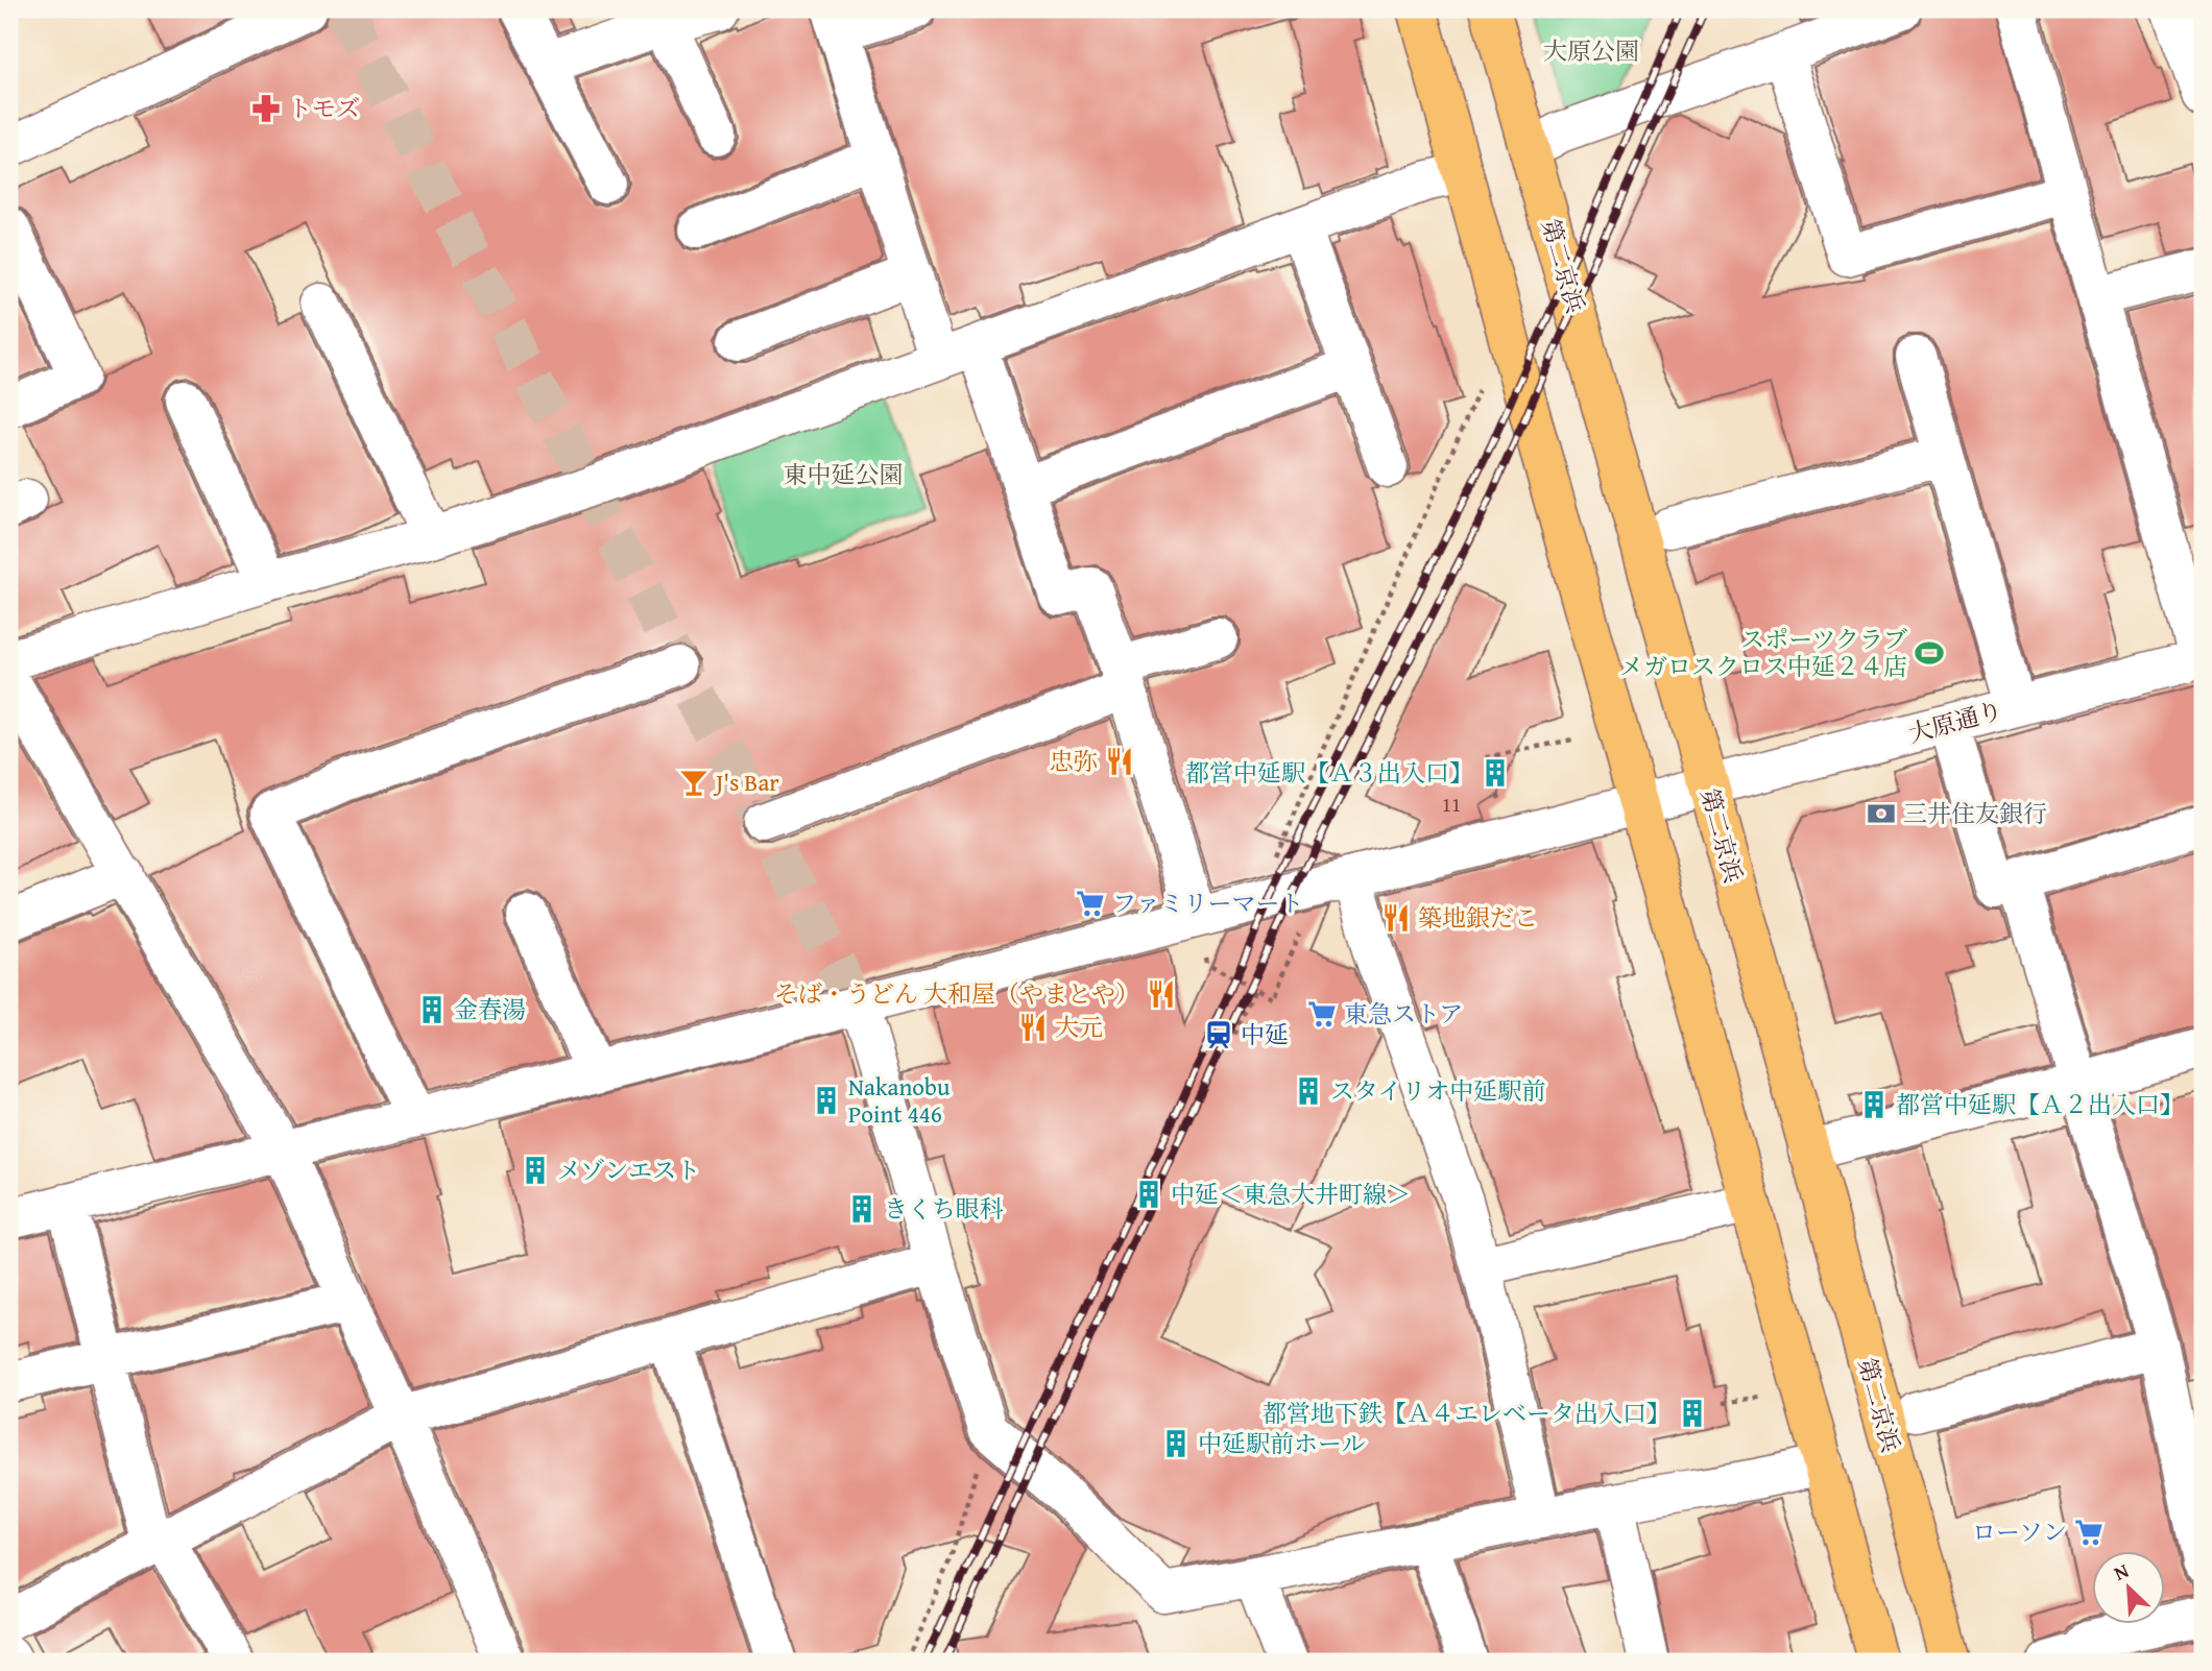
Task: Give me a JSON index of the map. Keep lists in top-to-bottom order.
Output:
{
  "streets": {
    "highway": ["第二京浜"],
    "street": ["大原通り"]
  },
  "crossings": [
    ["第二京浜", "大原通り"]
  ],
  "parks": ["大原公園", "東中延公園"],
  "places": {
    "pharmacy": ["トモズ"],
    "sports": ["スポーツクラブ メガロスクロス中延２４店"],
    "restaurant": [
      "忠弥",
      "築地銀だこ",
      "そば・うどん 大和屋（やまとや）",
      "大元"
    ],
    "building": [
      "都営中延駅【Ａ３出入口】",
      "金春湯",
      "スタイリオ中延駅前",
      "Nakanobu Point 446",
      "都営中延駅【Ａ２出入口】",
      "メゾンエスト",
      "中延＜東急大井町線＞",
      "きくち眼科",
      "都営地下鉄【Ａ４エレベータ出入口】",
      "中延駅前ホール"
    ],
    "bar": ["J's Bar"],
    "bank": ["三井住友銀行"],
    "supermarket": ["ファミリーマート", "東急ストア", "ローソン"],
    "station": ["中延"]
  },
  "house_numbers": ["11"],
  "north": "top left"
}
